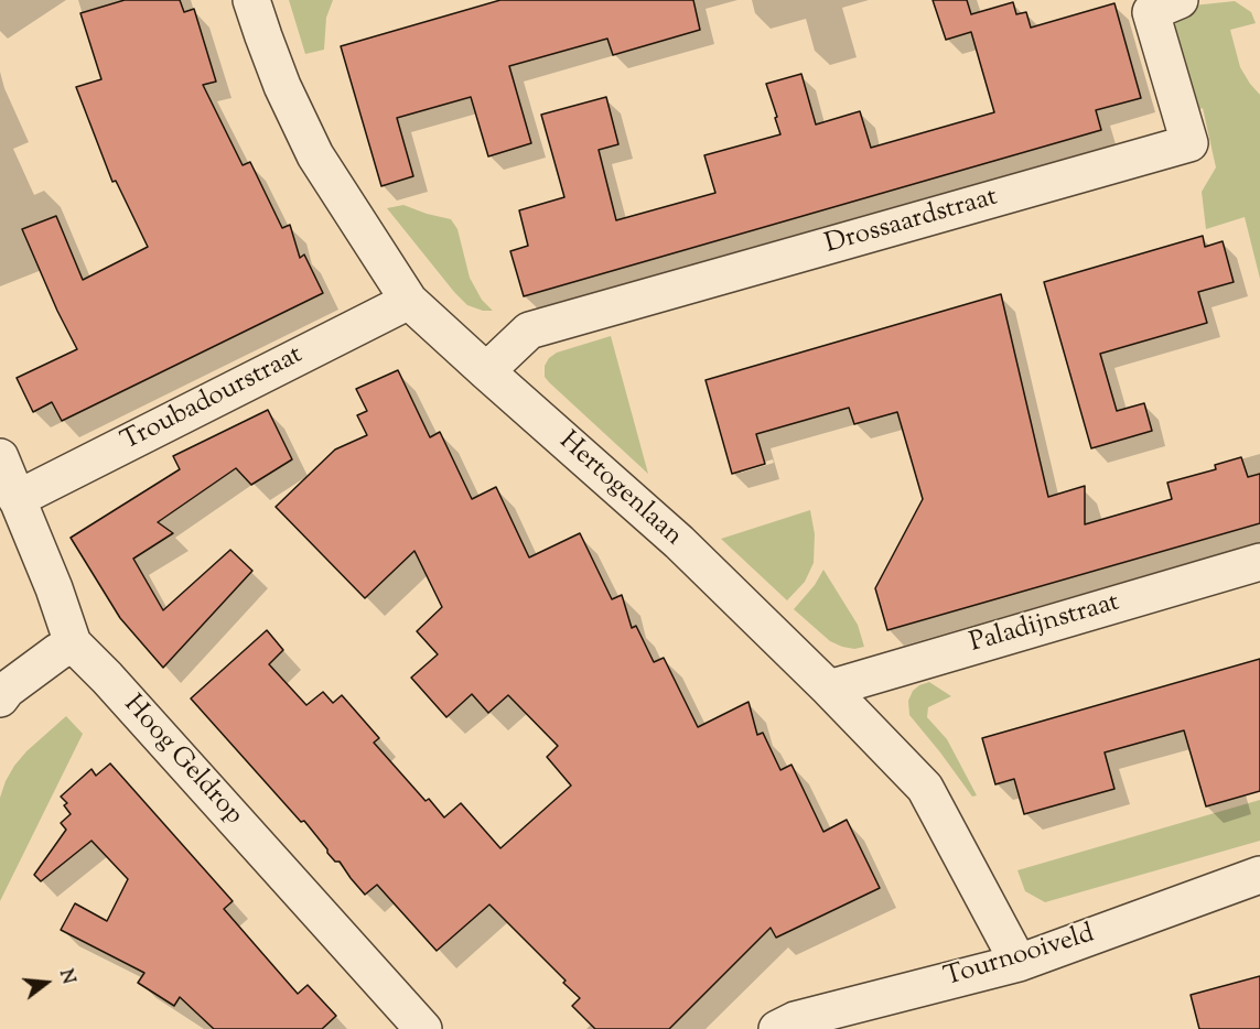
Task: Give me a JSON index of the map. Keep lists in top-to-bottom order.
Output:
{
  "streets": {
    "street": [
      "Drossaardstraat",
      "Troubadourstraat",
      "Hertogenlaan",
      "Paladijnstraat",
      "Hoog Geldrop",
      "Tournooiveld"
    ]
  },
  "crossings": [
    ["Drossaardstraat", "Hertogenlaan"],
    ["Troubadourstraat", "Hertogenlaan"],
    ["Troubadourstraat", "Hoog Geldrop"],
    ["Hertogenlaan", "Paladijnstraat"],
    ["Hertogenlaan", "Tournooiveld"]
  ],
  "north": "right"
}
